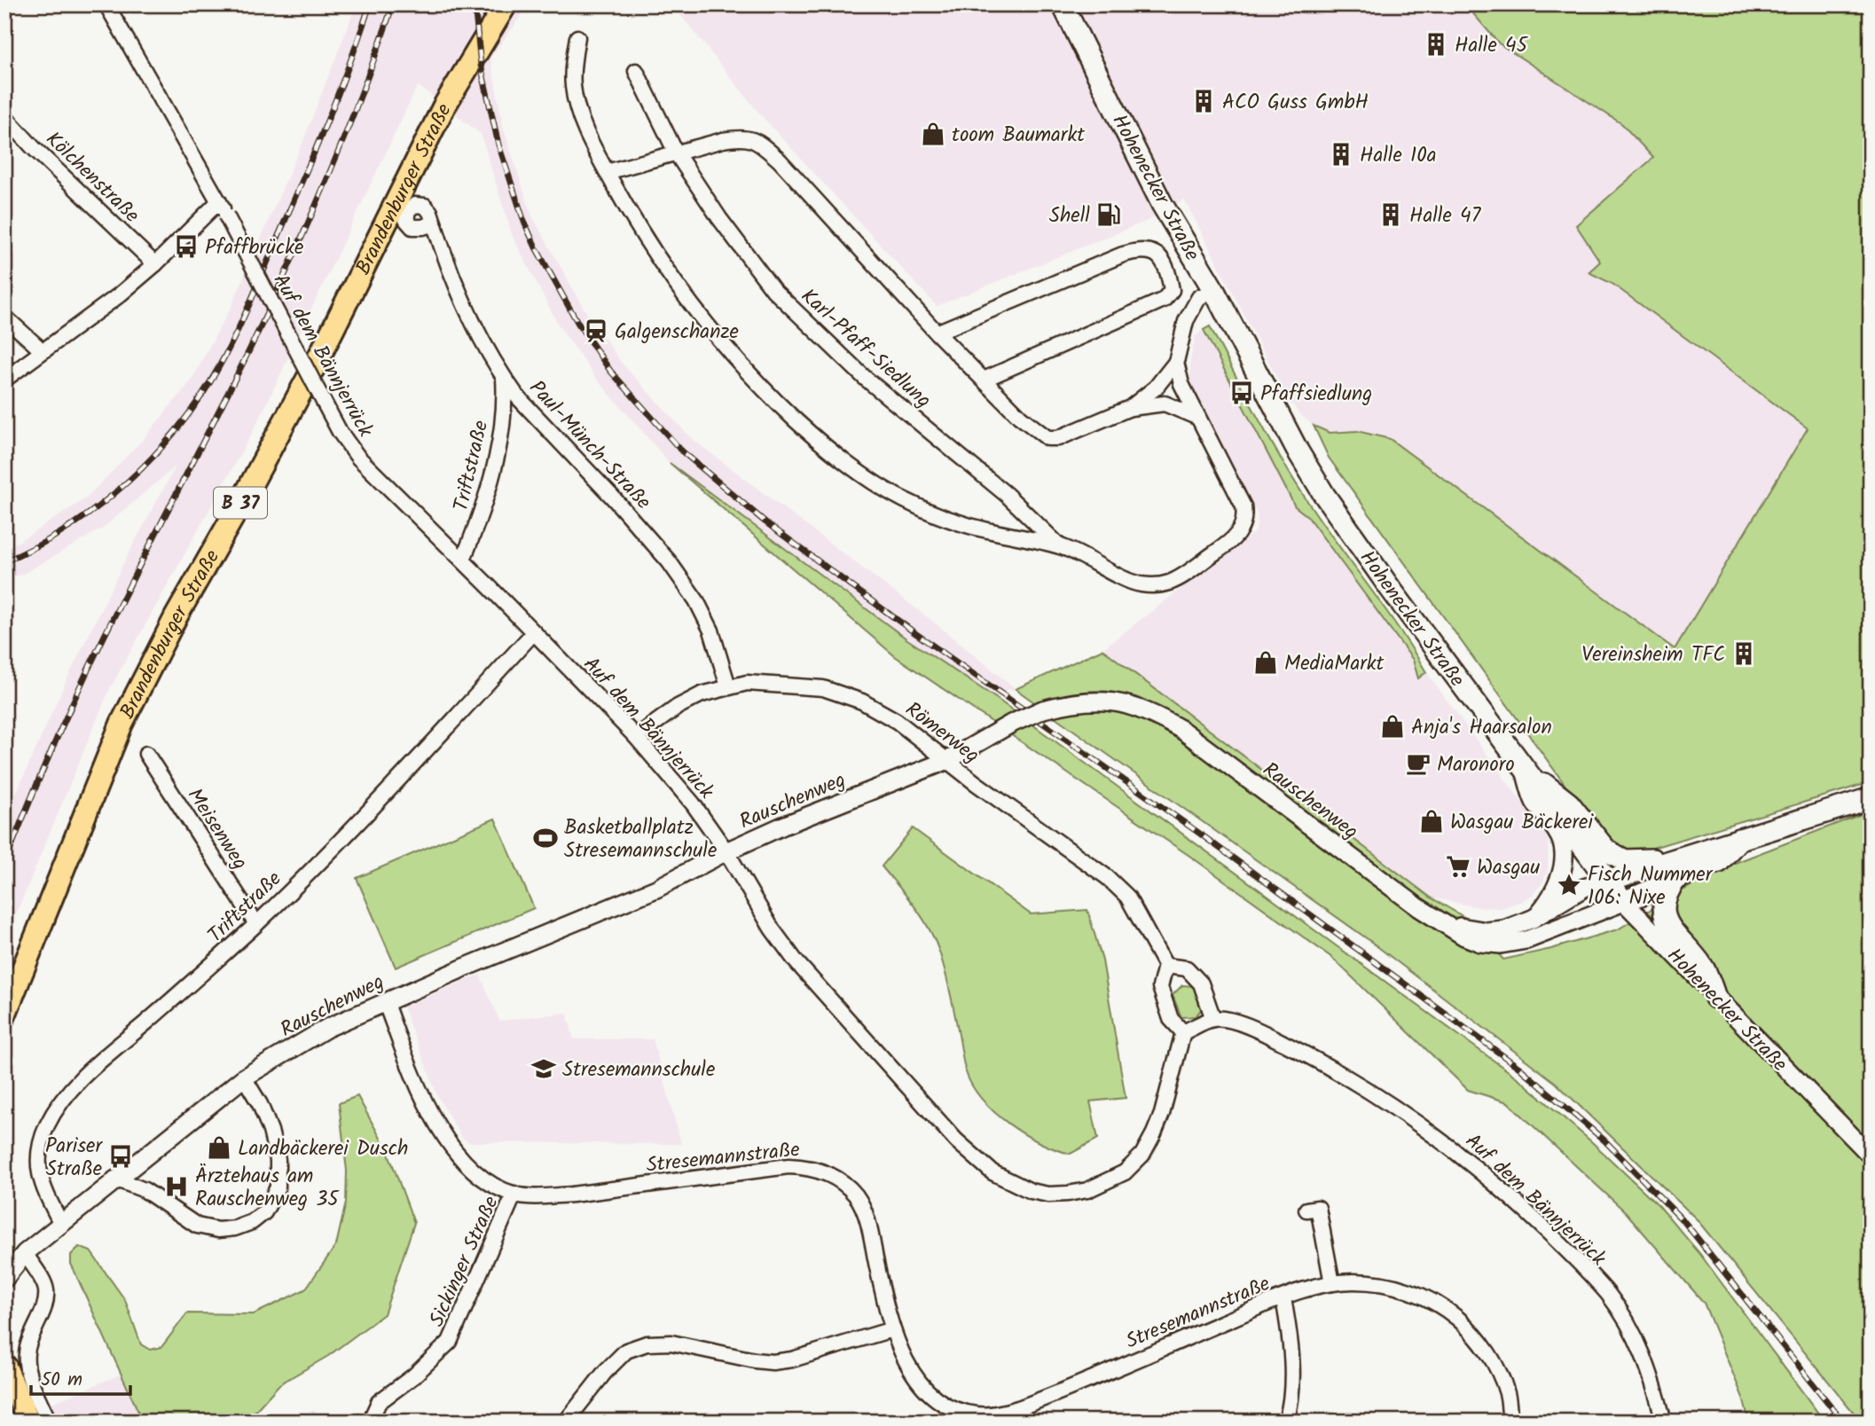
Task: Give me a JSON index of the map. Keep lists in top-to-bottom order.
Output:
{
  "streets": {
    "main road": ["Hohenecker Straße", "Brandenburger Straße", "B 37"],
    "street": [
      "Kölchenstraße",
      "Karl-Pfaff-Siedlung",
      "Auf dem Bännjerrück",
      "Paul-Münch-Straße",
      "Triftstraße",
      "Römerweg",
      "Rauschenweg",
      "Meisenweg",
      "Stresemannstraße",
      "Sickinger Straße"
    ]
  },
  "crossings": [
    ["Hohenecker Straße", "Rauschenweg"],
    ["Auf dem Bännjerrück", "Triftstraße"],
    ["Auf dem Bännjerrück", "Römerweg"],
    ["Auf dem Bännjerrück", "Rauschenweg"],
    ["Paul-Münch-Straße", "Triftstraße"],
    ["Paul-Münch-Straße", "Römerweg"],
    ["Triftstraße", "Rauschenweg"],
    ["Triftstraße", "Meisenweg"],
    ["Römerweg", "Rauschenweg"],
    ["Rauschenweg", "Stresemannstraße"],
    ["Stresemannstraße", "Sickinger Straße"]
  ],
  "places": {
    "building": [
      "Halle 45",
      "ACO Guss GmbH",
      "Halle 10a",
      "Halle 47",
      "Vereinsheim TFC"
    ],
    "shop": [
      "toom Baumarkt",
      "MediaMarkt",
      "Anja's Haarsalon",
      "Wasgau Bäckerei",
      "Landbäckerei Dusch"
    ],
    "fuel station": ["Shell"],
    "bus stop": ["Pfaffbrücke", "Pfaffsiedlung", "Pariser Straße"],
    "station": ["Galgenschanze"],
    "cafe": ["Maronoro"],
    "sports": ["Basketballplatz Stresemannschule"],
    "supermarket": ["Wasgau"],
    "place": ["Fisch Nummer 106: Nixe"],
    "school or university": ["Stresemannschule"],
    "hospital": ["Ärztehaus am Rauschenweg 35"]
  },
  "scale_bar": "50 m"
}
